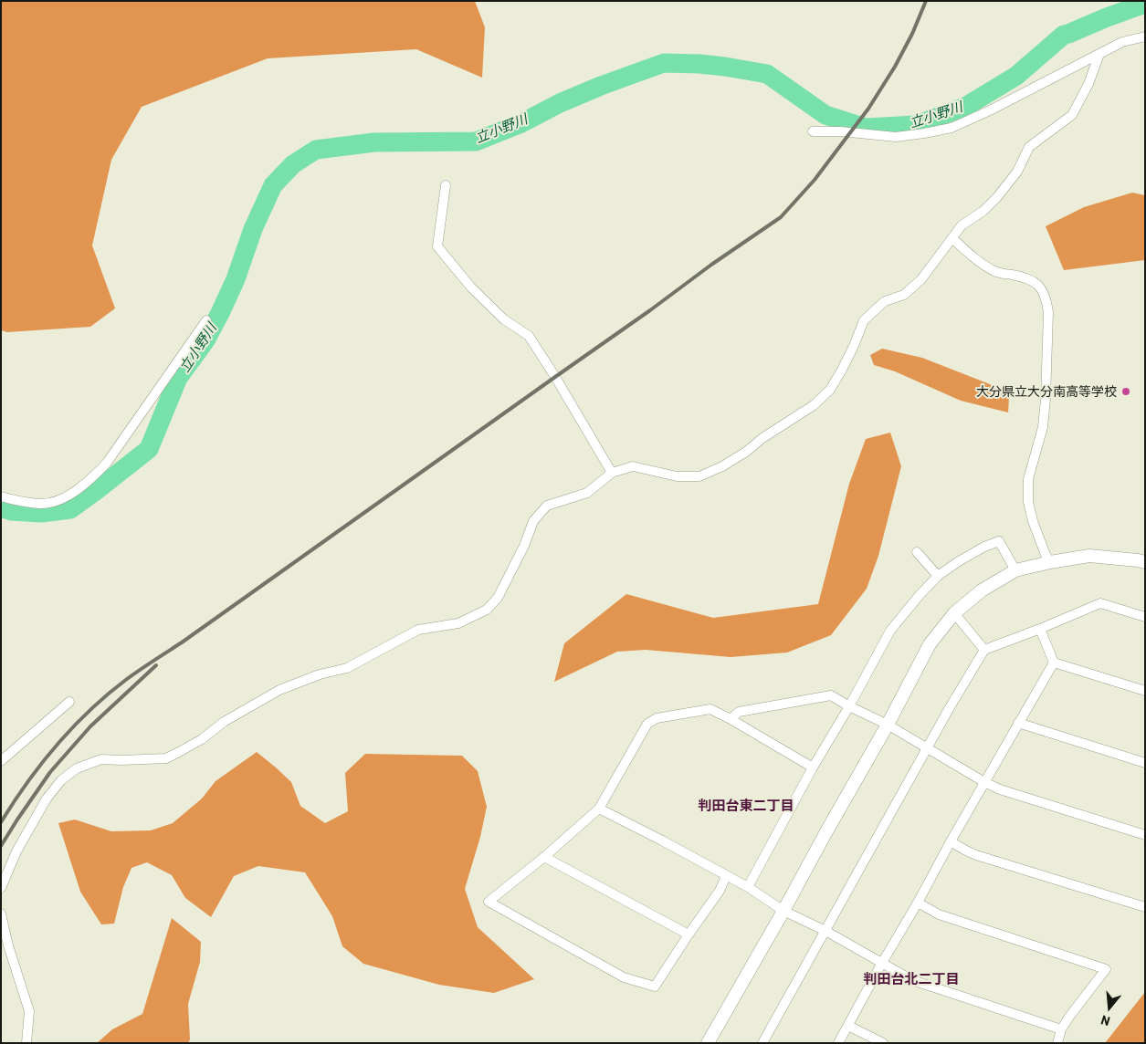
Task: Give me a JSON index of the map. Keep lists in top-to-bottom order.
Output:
{
  "districts": ["判田台東二丁目", "判田台北二丁目"],
  "water": ["立小野川"],
  "places": ["大分県立大分南高等学校"],
  "north": "bottom"
}
